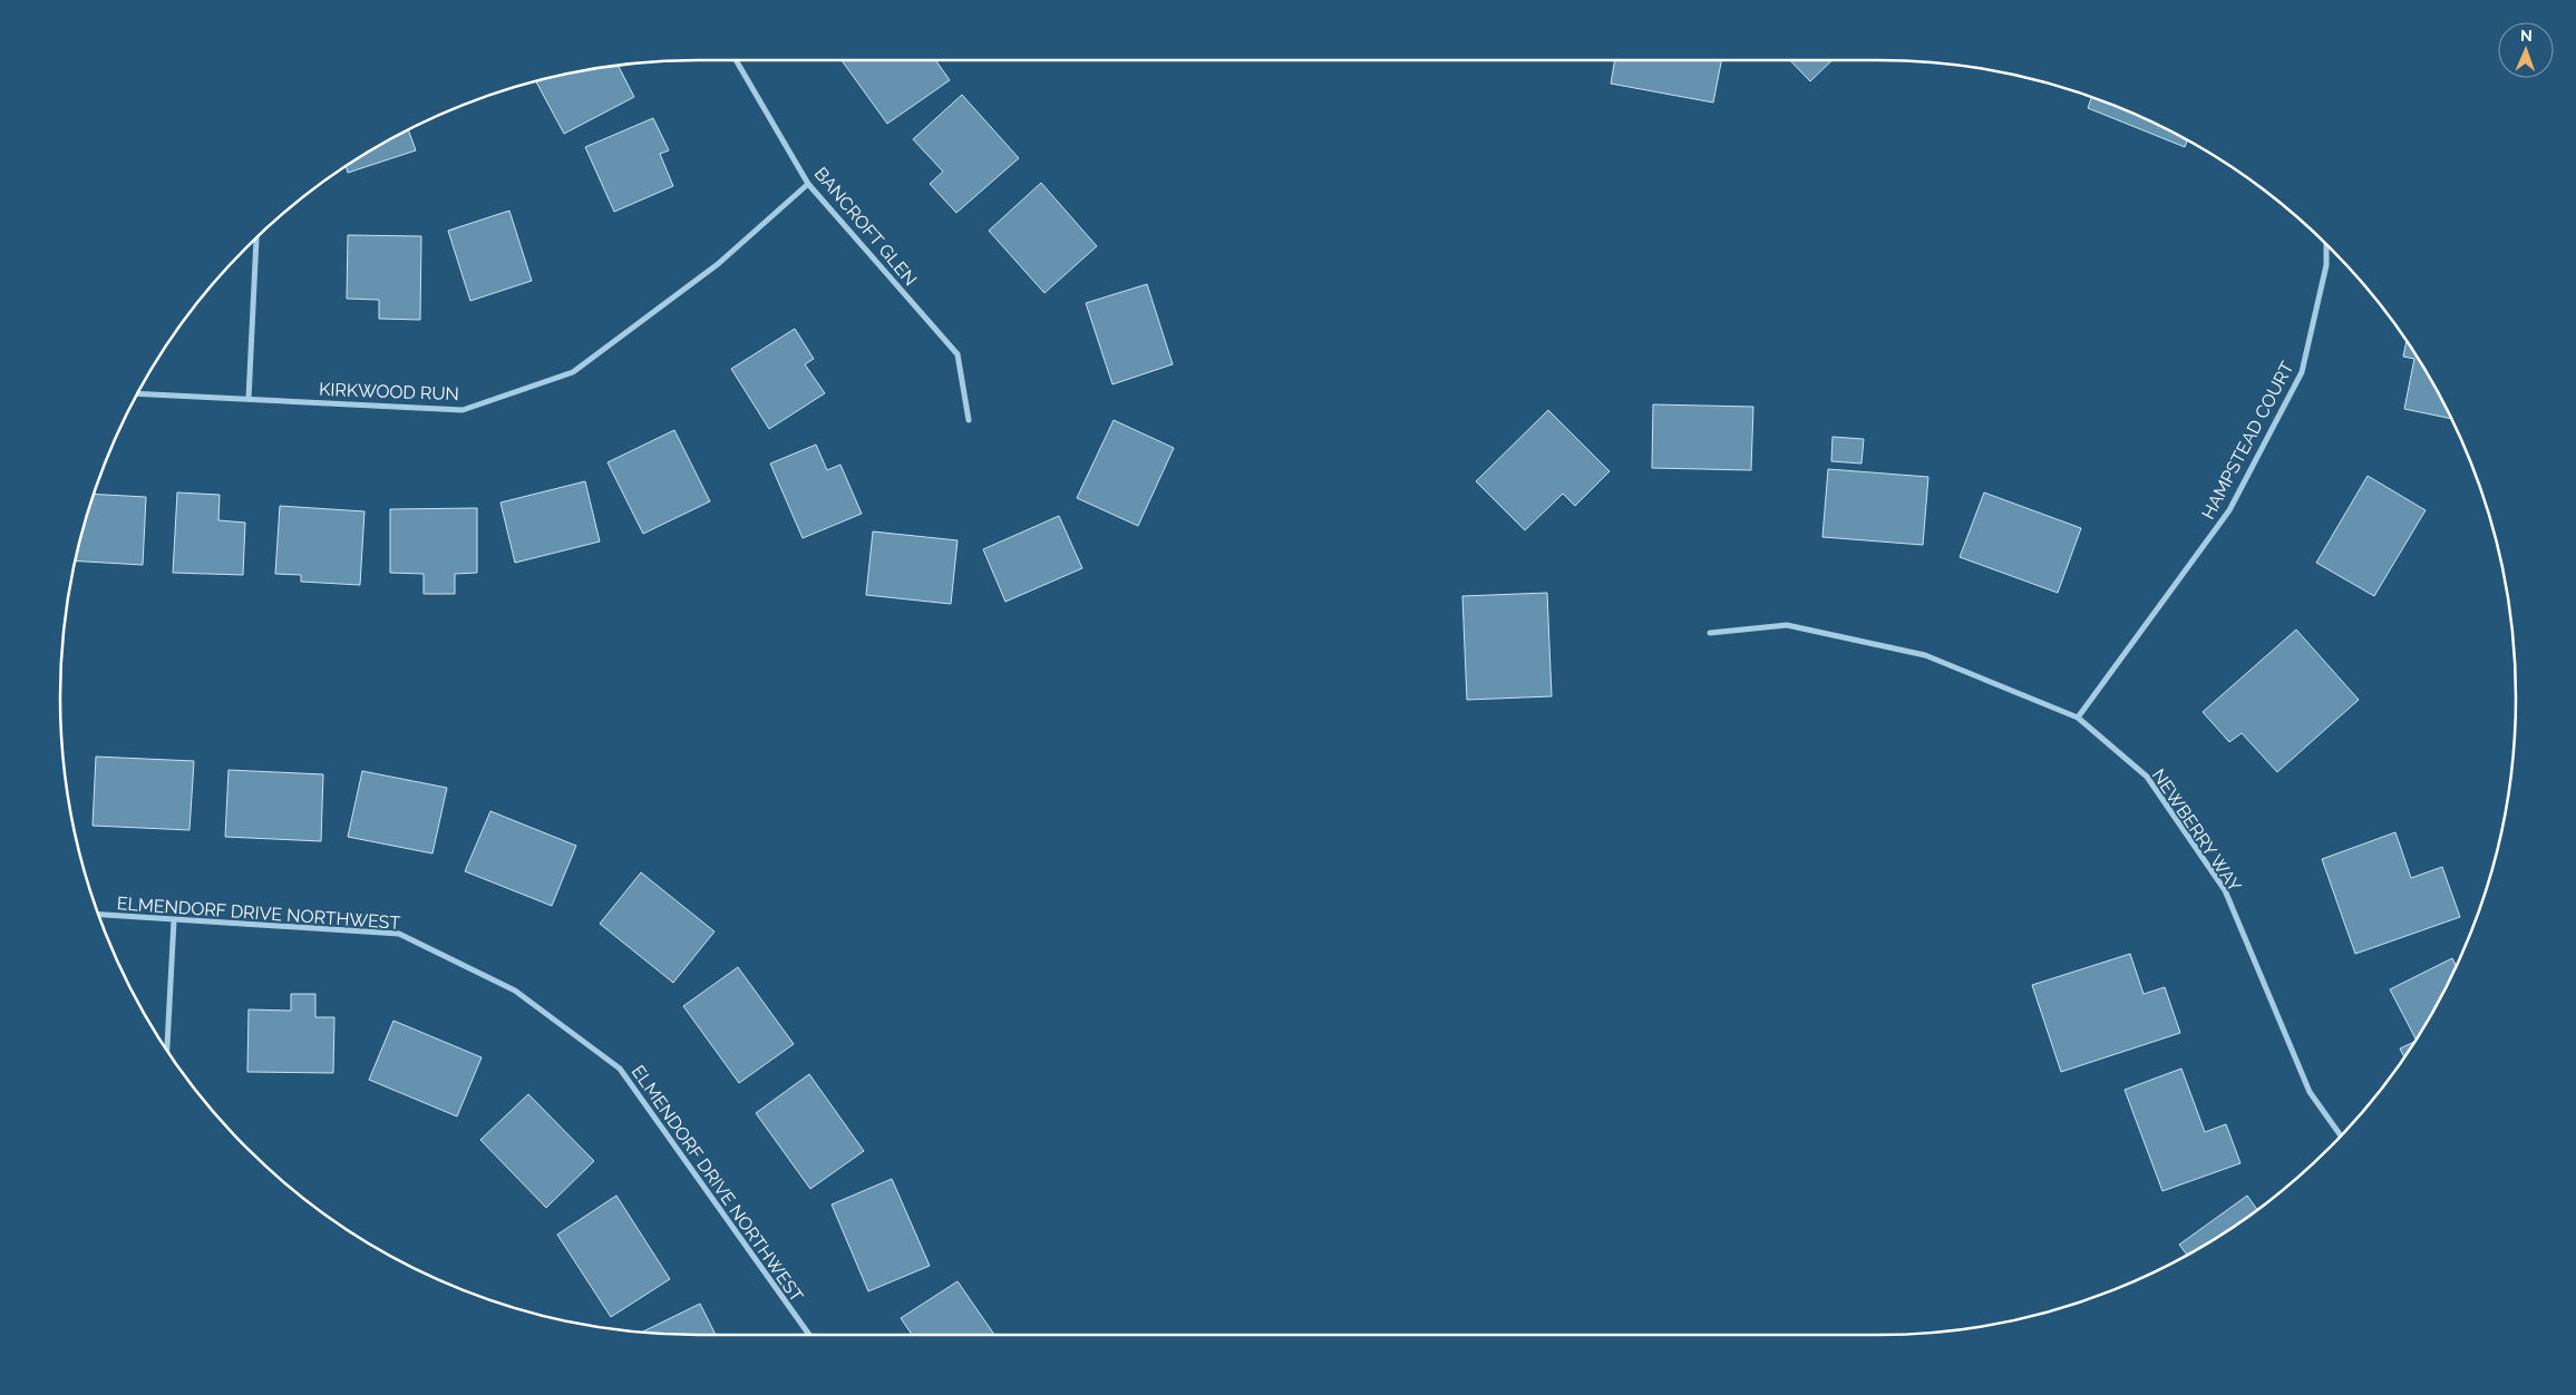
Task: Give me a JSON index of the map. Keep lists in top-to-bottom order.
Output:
{
  "streets": {
    "street": [
      "BANCROFT GLEN",
      "KIRKWOOD RUN",
      "HAMPSTEAD COURT",
      "NEWBERRY WAY",
      "ELMENDORF DRIVE NORTHWEST"
    ]
  },
  "crossings": [
    ["BANCROFT GLEN", "KIRKWOOD RUN"],
    ["HAMPSTEAD COURT", "NEWBERRY WAY"]
  ],
  "north": "top"
}
